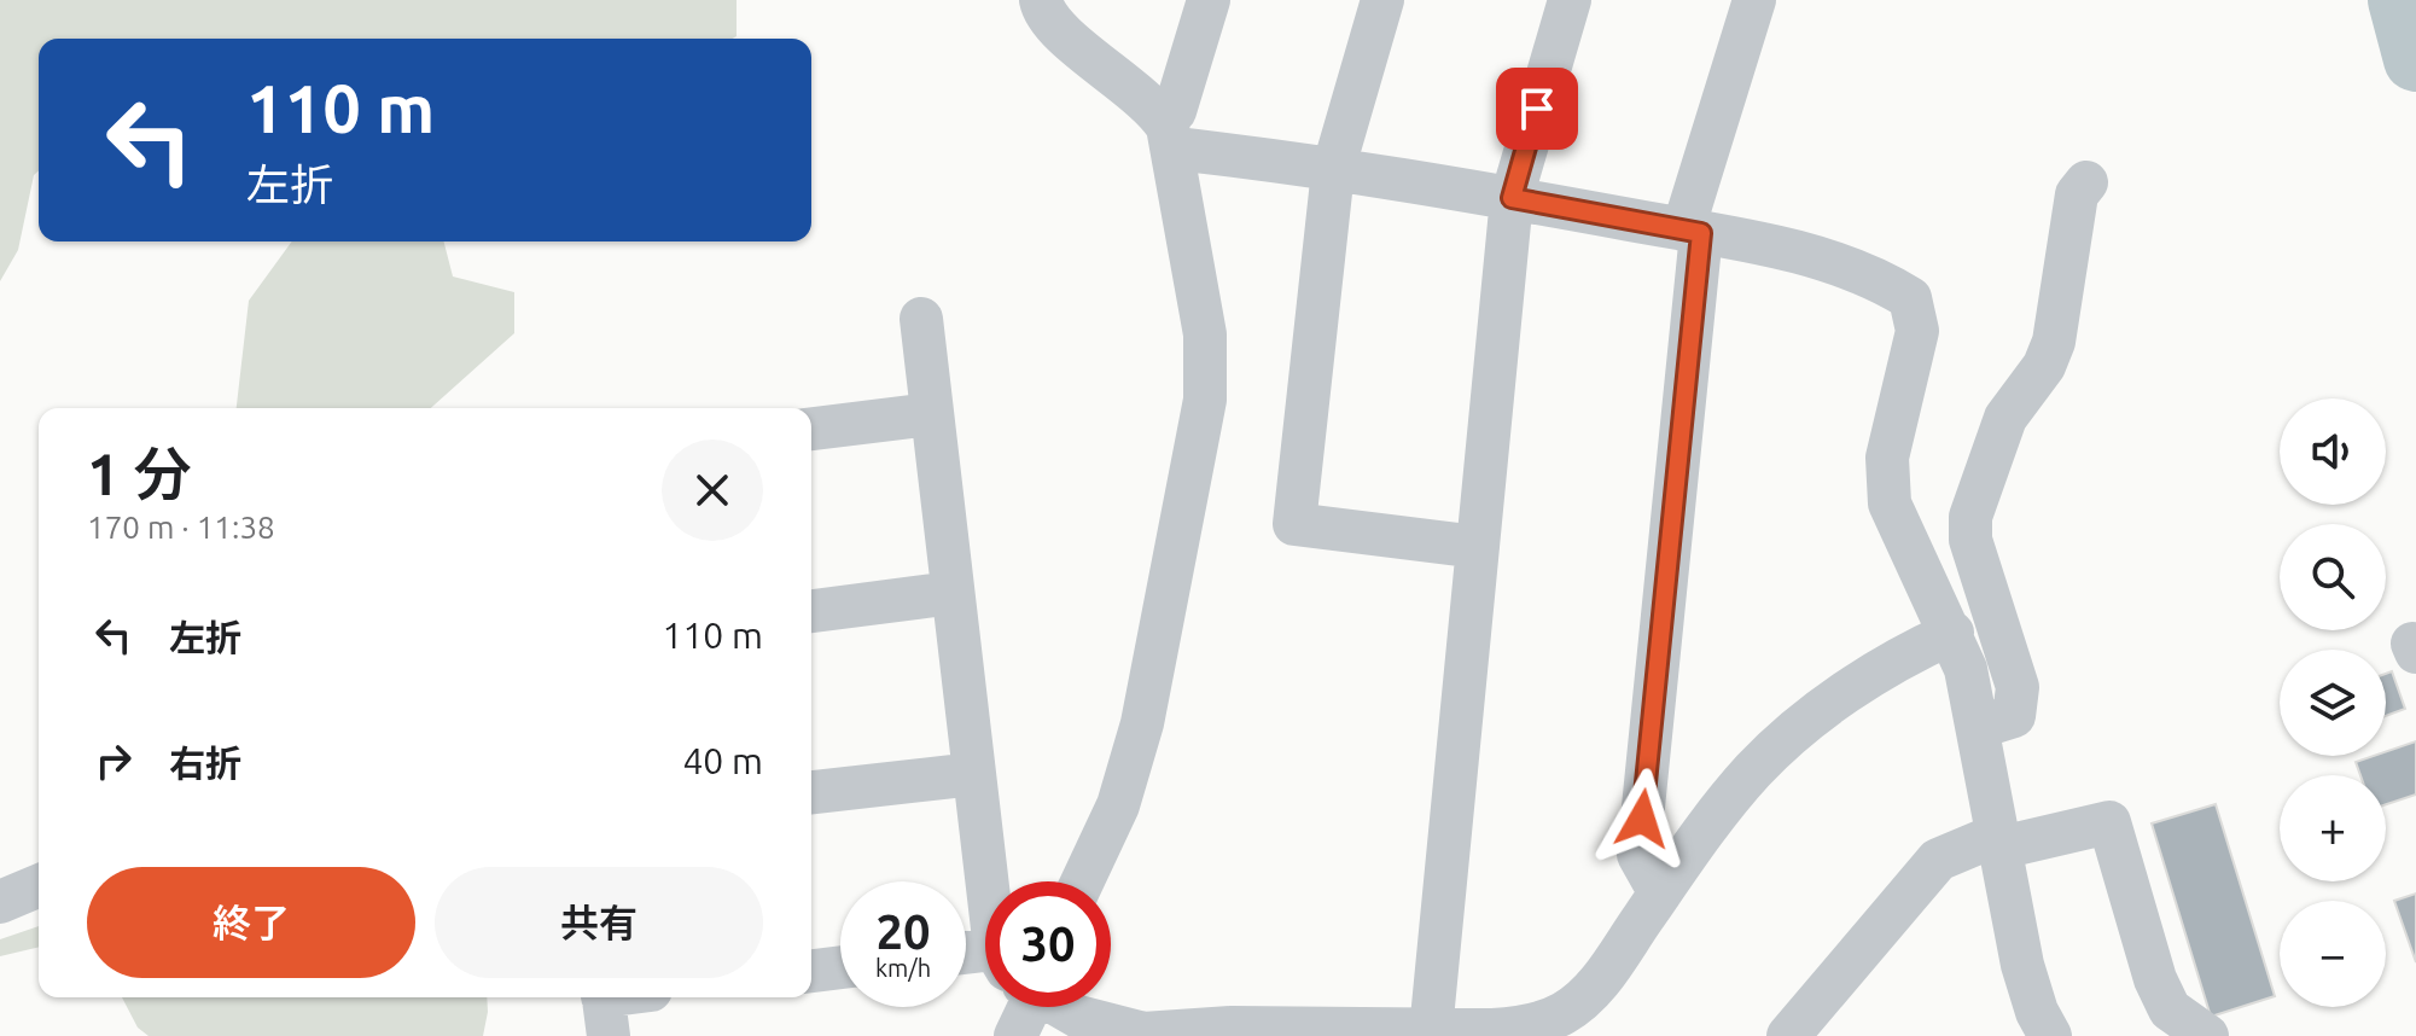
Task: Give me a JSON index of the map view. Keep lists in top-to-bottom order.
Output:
{
  "page": {
    "turn": ["110 m", "左折"],
    "map_buttons": ["+", "−"],
    "heading": ["1 分", "170 m · 11:38"],
    "list": [
      {
        "name": "左折",
        "value": "110 m"
      },
      {
        "name": "右折",
        "value": "40 m"
      }
    ],
    "buttons": ["終了", "共有"],
    "speed": "20 km/h",
    "limit": "30"
  }
}
